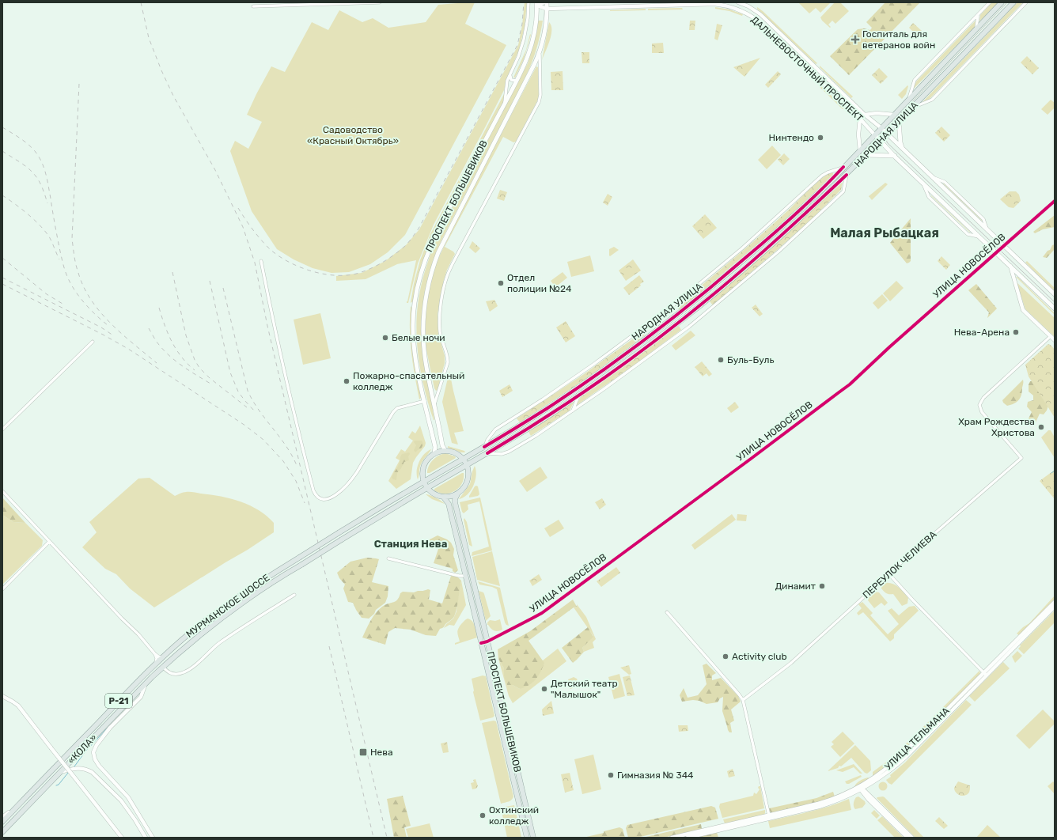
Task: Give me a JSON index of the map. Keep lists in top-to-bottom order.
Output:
{
  "streets": {
    "main road": [
      "ДАЛЬНЕВОСТОЧНЫЙ ПРОСПЕКТ",
      "НАРОДНАЯ УЛИЦА",
      "ПРОСПЕКТ БОЛЬШЕВИКОВ",
      "МУРМАНСКОЕ ШОССЕ",
      "Р-21",
      "«КОЛА»"
    ],
    "street": ["УЛИЦА НОВОСЁЛОВ", "ПЕРЕУЛОК ЧЕЛИЕВА", "УЛИЦА ТЕЛЬМАНА"]
  },
  "crossings": [
    ["ДАЛЬНЕВОСТОЧНЫЙ ПРОСПЕКТ", "НАРОДНАЯ УЛИЦА"],
    ["ДАЛЬНЕВОСТОЧНЫЙ ПРОСПЕКТ", "ПРОСПЕКТ БОЛЬШЕВИКОВ"],
    ["ДАЛЬНЕВОСТОЧНЫЙ ПРОСПЕКТ", "УЛИЦА НОВОСЁЛОВ"],
    ["НАРОДНАЯ УЛИЦА", "МУРМАНСКОЕ ШОССЕ"],
    ["ПРОСПЕКТ БОЛЬШЕВИКОВ", "УЛИЦА НОВОСЁЛОВ"],
    ["МУРМАНСКОЕ ШОССЕ", "«КОЛА»"]
  ],
  "districts": ["Малая Рыбацкая", "Станция Нева"],
  "parks": ["Садоводство «Красный Октябрь»"],
  "places": {
    "health": ["Госпиталь для ветеранов войн"],
    "other": [
      "Нинтендо",
      "Отдел полиции №24",
      "Нева-Арена",
      "Белые ночи",
      "Буль-Буль",
      "Пожарно-спасательный колледж",
      "Храм Рождества Христова",
      "Динамит",
      "Activity club",
      "Детский театр \"Малышок\"",
      "Гимназия № 344",
      "Охтинский колледж"
    ],
    "transit": ["Нева"]
  }
}
